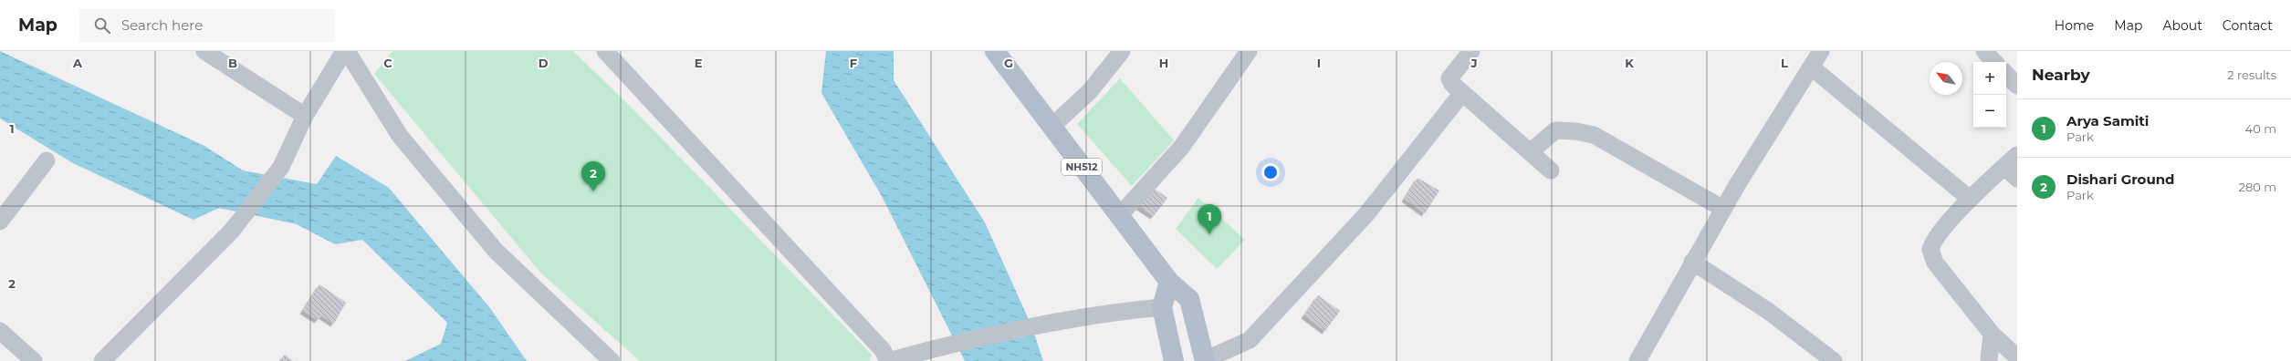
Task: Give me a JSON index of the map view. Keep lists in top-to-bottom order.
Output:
{
  "streets": {
    "main road": ["NH512"]
  },
  "north": "top left",
  "page": {
    "header": "Map",
    "search": "Search here",
    "nav": [
      "Home",
      "Map",
      "About",
      "Contact"
    ],
    "heading": ["Nearby", "2 results"],
    "map_buttons": ["+", "−"],
    "list": [
      {
        "mark": "1",
        "name": "Arya Samiti",
        "note": "Park",
        "value": "40 m"
      },
      {
        "mark": "2",
        "name": "Dishari Ground",
        "note": "Park",
        "value": "280 m"
      }
    ],
    "pins": ["2", "1"]
  },
  "grid": {
    "columns": [
      "A",
      "B",
      "C",
      "D",
      "E",
      "F",
      "G",
      "H",
      "I",
      "J",
      "K",
      "L"
    ],
    "rows": ["1", "2"]
  }
}
